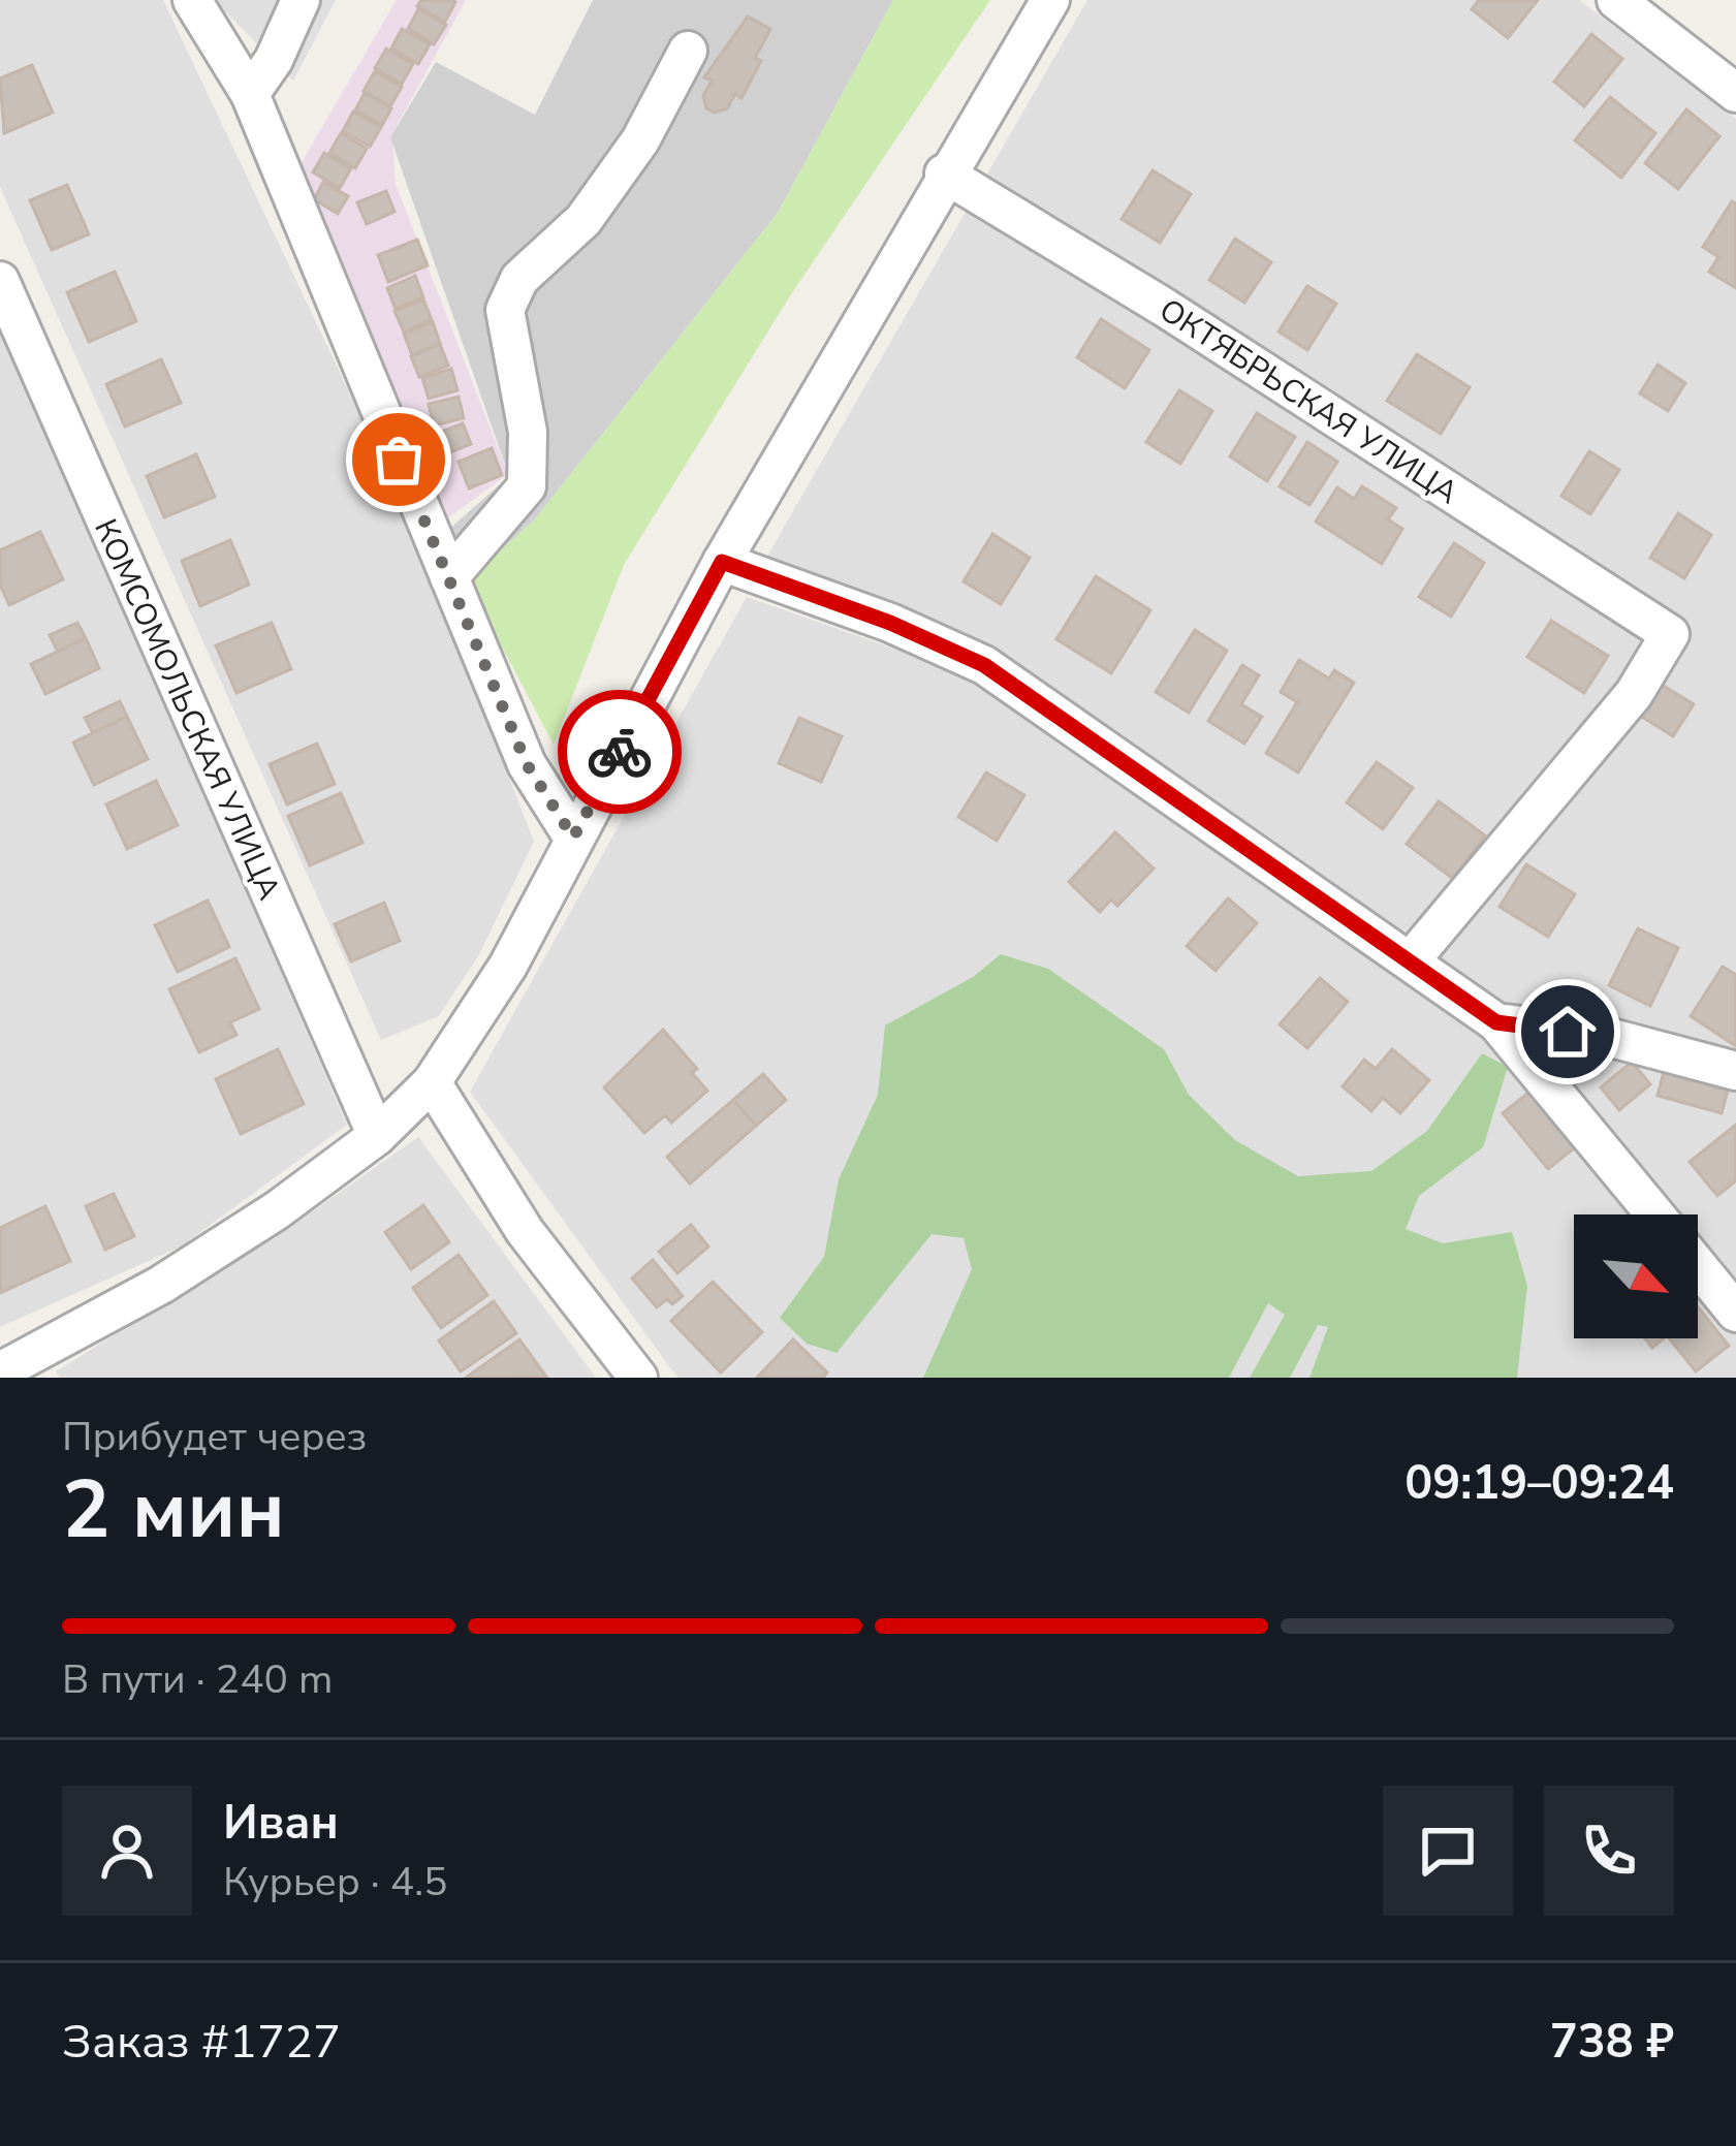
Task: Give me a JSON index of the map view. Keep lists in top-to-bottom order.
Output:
{
  "streets": {
    "street": ["ОКТЯБРЬСКАЯ УЛИЦА", "КОМСОМОЛЬСКАЯ УЛИЦА"]
  },
  "north": "bottom right",
  "page": {
    "heading": ["2 мин", "Прибудет через", "09:19–09:24"],
    "panel": [
      "Иван",
      "Курьер · 4.5",
      "Заказ #1727",
      "738 ₽"
    ],
    "bar": "В пути · 240 m"
  }
}
